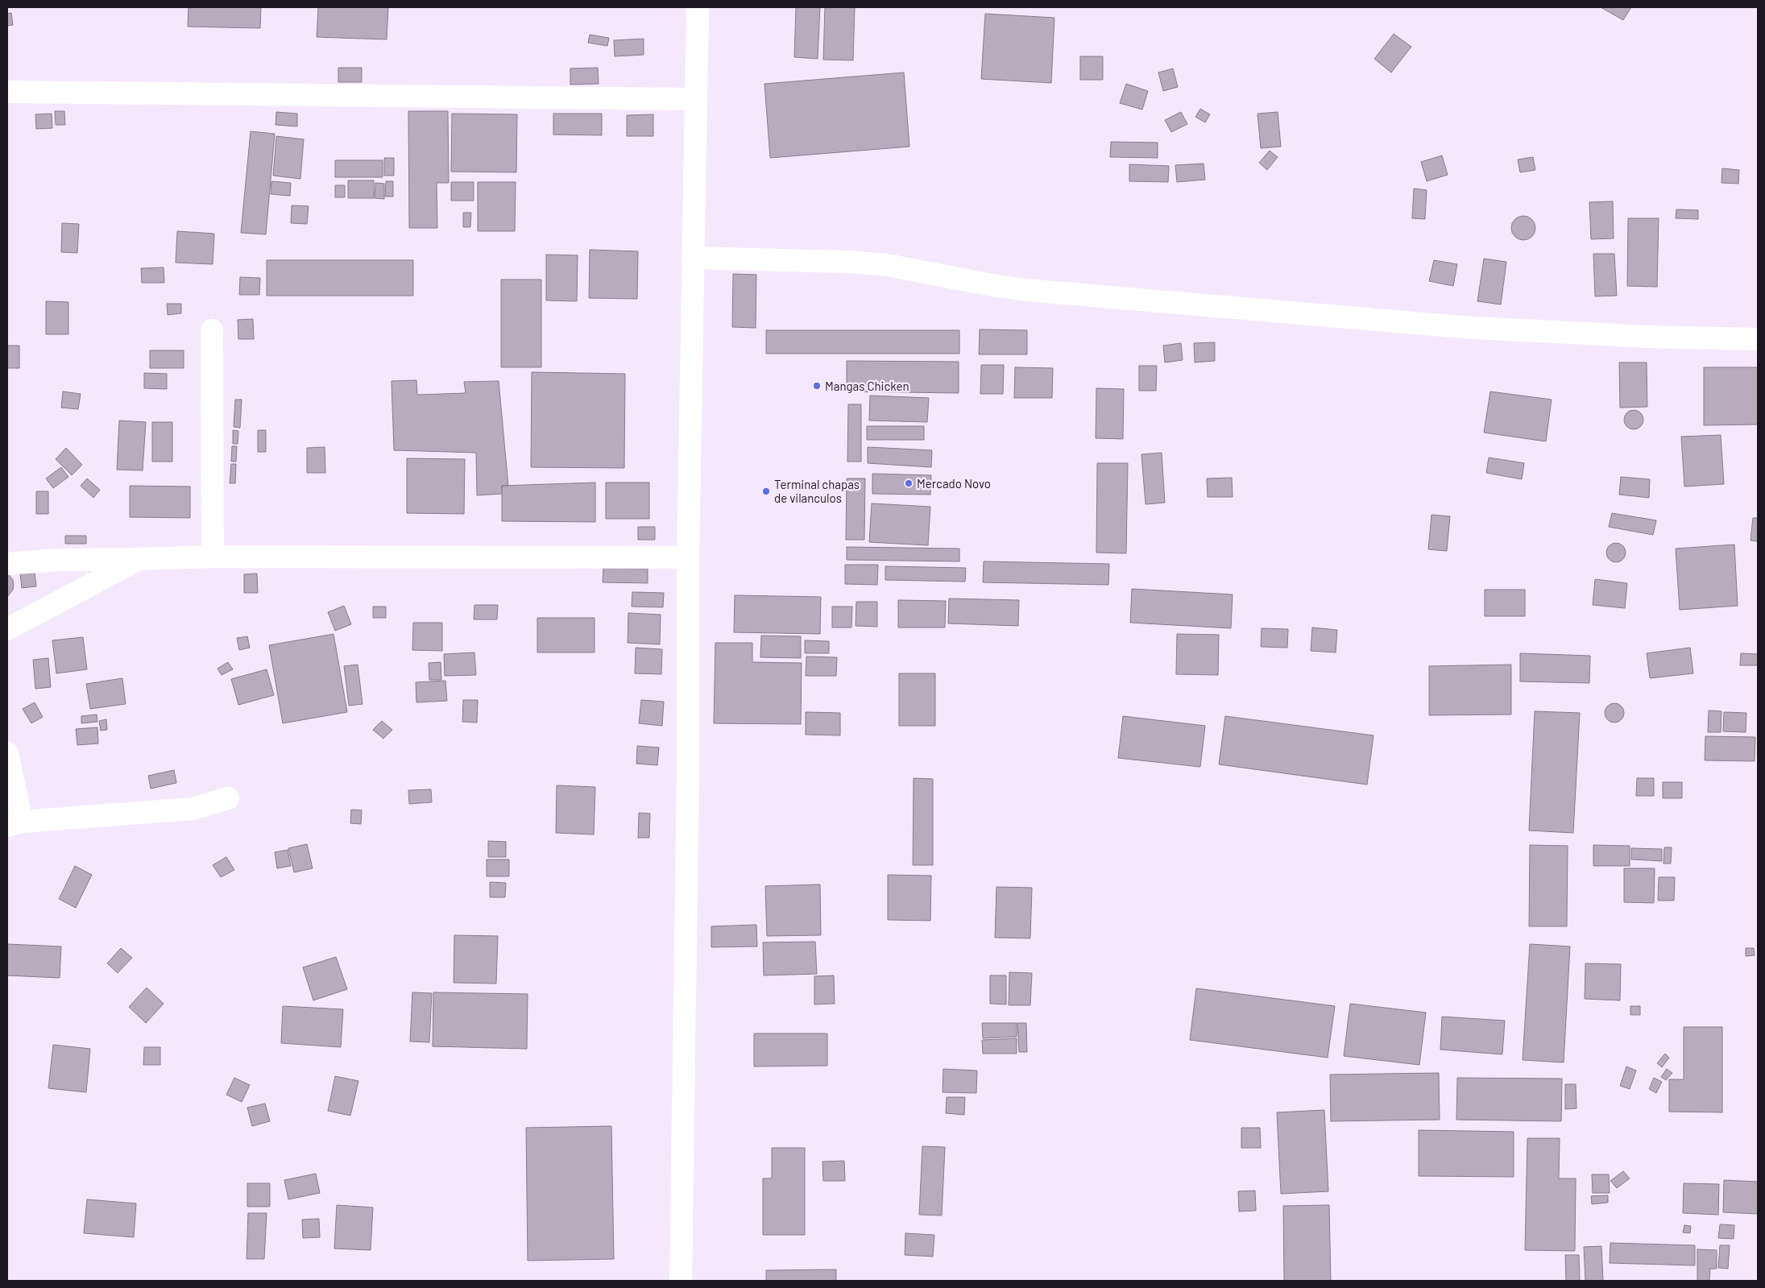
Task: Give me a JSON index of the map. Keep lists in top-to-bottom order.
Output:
{
  "places": ["Mangas Chicken", "Mercado Novo", "Terminal chapas de vilanculos"]
}
